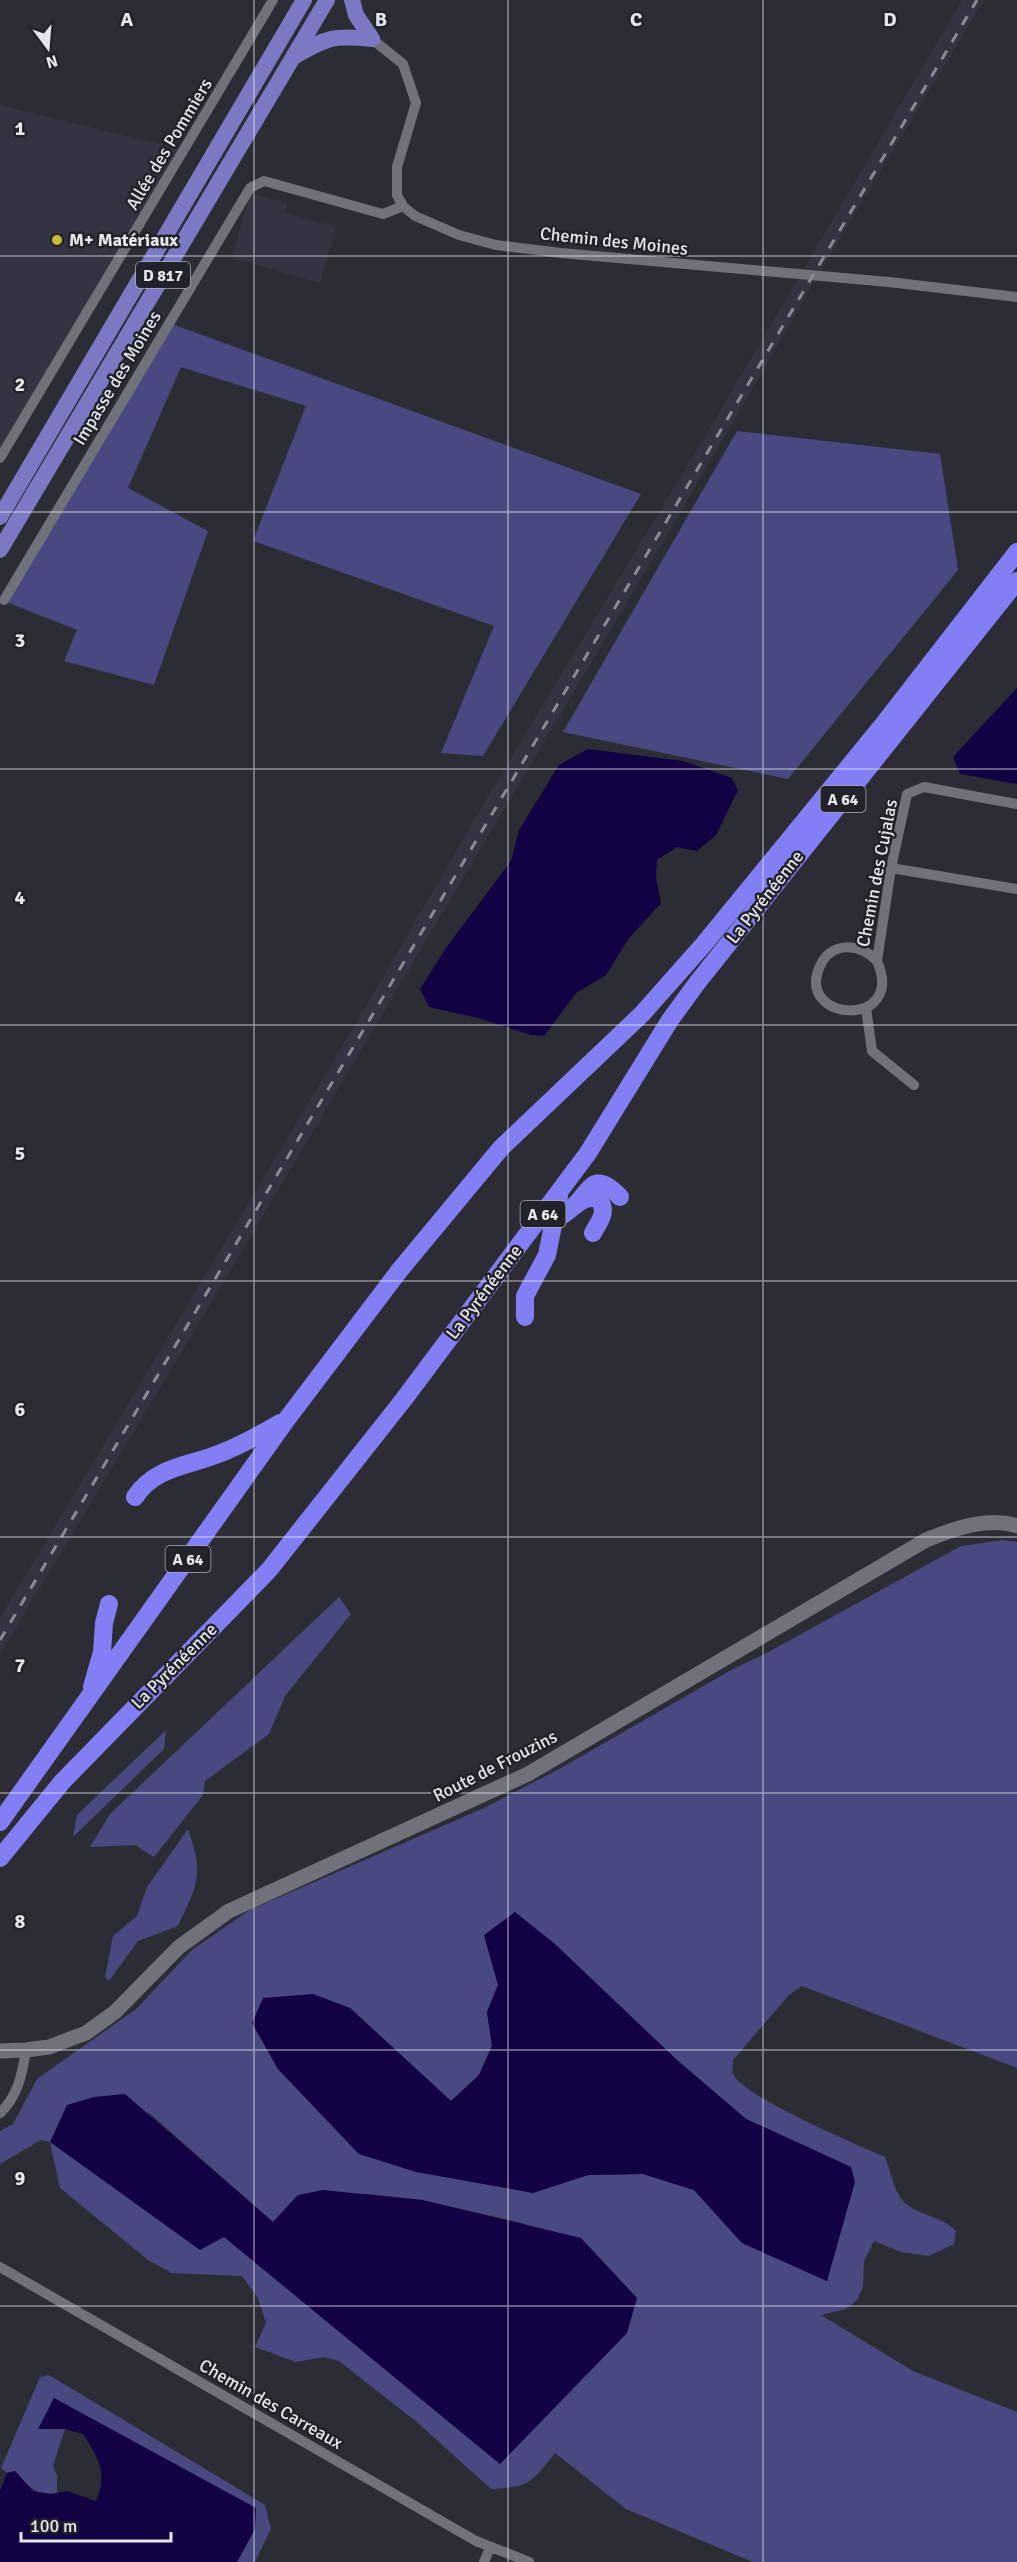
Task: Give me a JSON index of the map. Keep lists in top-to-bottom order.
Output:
{
  "streets": {
    "highway": ["A 64", "La Pyrénéenne"],
    "main road": ["D 817", "Route de Frouzins"],
    "street": [
      "Allée des Pommiers",
      "Chemin des Moines",
      "Impasse des Moines",
      "Chemin des Cujalas",
      "Chemin des Carreaux"
    ]
  },
  "crossings": [
    ["Chemin des Moines", "Impasse des Moines"]
  ],
  "places": ["M+ Matériaux"],
  "scale_bar": "100 m",
  "north": "bottom",
  "grid": {
    "columns": [
      "A",
      "B",
      "C",
      "D"
    ],
    "rows": [
      "1",
      "2",
      "3",
      "4",
      "5",
      "6",
      "7",
      "8",
      "9"
    ]
  }
}
